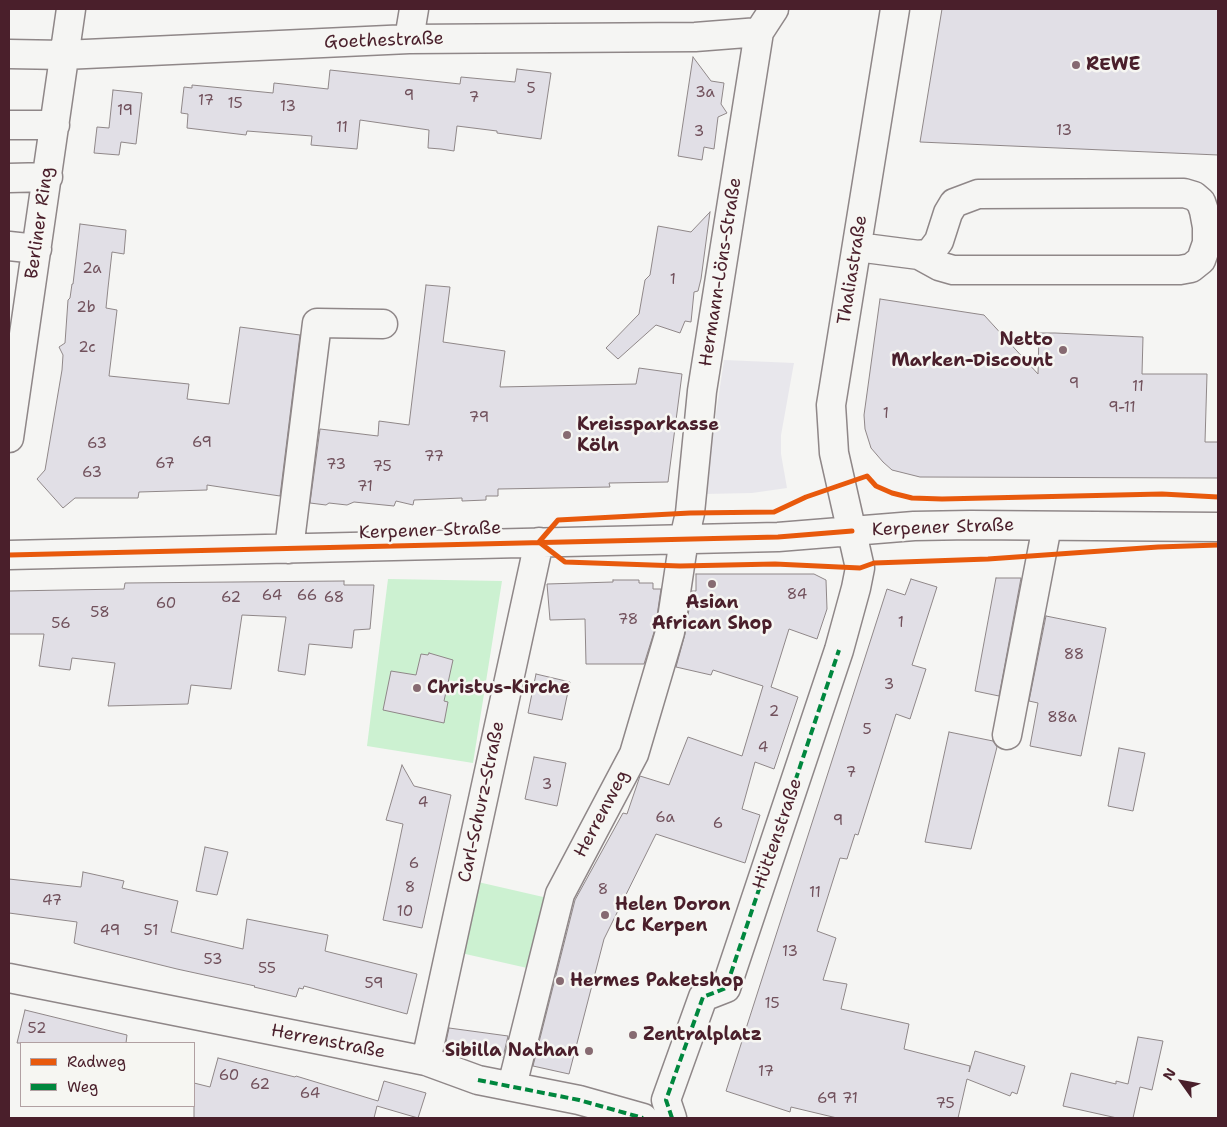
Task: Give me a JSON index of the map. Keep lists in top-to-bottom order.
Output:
{
  "streets": {
    "street": [
      "Goethestraße",
      "Berliner Ring",
      "Thaliastraße",
      "Hermann-Löns-Straße",
      "Kerpener Straße",
      "Carl-Schurz-Straße",
      "Herrenweg",
      "Hüttenstraße",
      "Herrenstraße"
    ]
  },
  "crossings": [
    ["Goethestraße", "Berliner Ring"],
    ["Goethestraße", "Hermann-Löns-Straße"],
    ["Thaliastraße", "Kerpener Straße"],
    ["Thaliastraße", "Hüttenstraße"],
    ["Hermann-Löns-Straße", "Kerpener Straße"],
    ["Hermann-Löns-Straße", "Herrenweg"],
    ["Kerpener Straße", "Carl-Schurz-Straße"],
    ["Kerpener Straße", "Herrenweg"],
    ["Kerpener Straße", "Hüttenstraße"],
    ["Carl-Schurz-Straße", "Herrenstraße"],
    ["Herrenweg", "Herrenstraße"]
  ],
  "places": [
    "REWE",
    "Netto Marken-Discount",
    "Kreissparkasse Köln",
    "Asian African Shop",
    "Christus-Kirche",
    "Helen Doron LC Kerpen",
    "Hermes Paketshop",
    "Zentralplatz",
    "Sibilla Nathan"
  ],
  "house_numbers": [
    "5",
    "3a",
    "9",
    "7",
    "17",
    "15",
    "13",
    "19",
    "11",
    "13",
    "3",
    "2a",
    "1",
    "2b",
    "2c",
    "9",
    "11",
    "9-11",
    "1",
    "79",
    "69",
    "63",
    "77",
    "67",
    "73",
    "75",
    "63",
    "71",
    "84",
    "64",
    "66",
    "62",
    "68",
    "60",
    "58",
    "78",
    "1",
    "56",
    "88",
    "3",
    "2",
    "88a",
    "5",
    "4",
    "7",
    "3",
    "4",
    "6a",
    "9",
    "6",
    "6",
    "8",
    "8",
    "11",
    "47",
    "10",
    "49",
    "51",
    "13",
    "53",
    "55",
    "59",
    "15",
    "52",
    "17",
    "60",
    "62",
    "64",
    "69",
    "71",
    "75"
  ],
  "legend": ["Radweg", "Weg"],
  "north": "top left"
}
